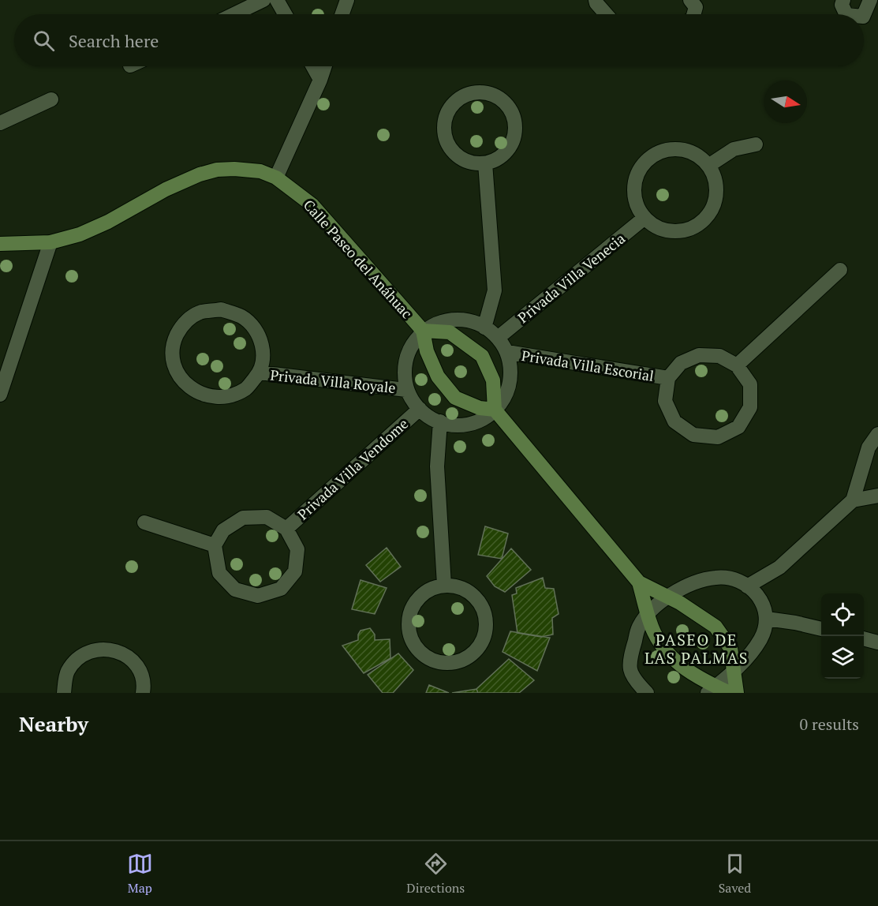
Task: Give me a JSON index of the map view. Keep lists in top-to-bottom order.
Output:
{
  "streets": {
    "street": [
      "Calle Paseo del Anáhuac",
      "Privada Villa Venecia",
      "Privada Villa Escorial",
      "Privada Villa Royale",
      "Privada Villa Vendome"
    ]
  },
  "districts": ["PASEO DE LAS PALMAS"],
  "north": "right",
  "page": {
    "search": "Search here",
    "heading": ["Nearby", "0 results"],
    "nav": ["Map", "Directions", "Saved"]
  }
}
